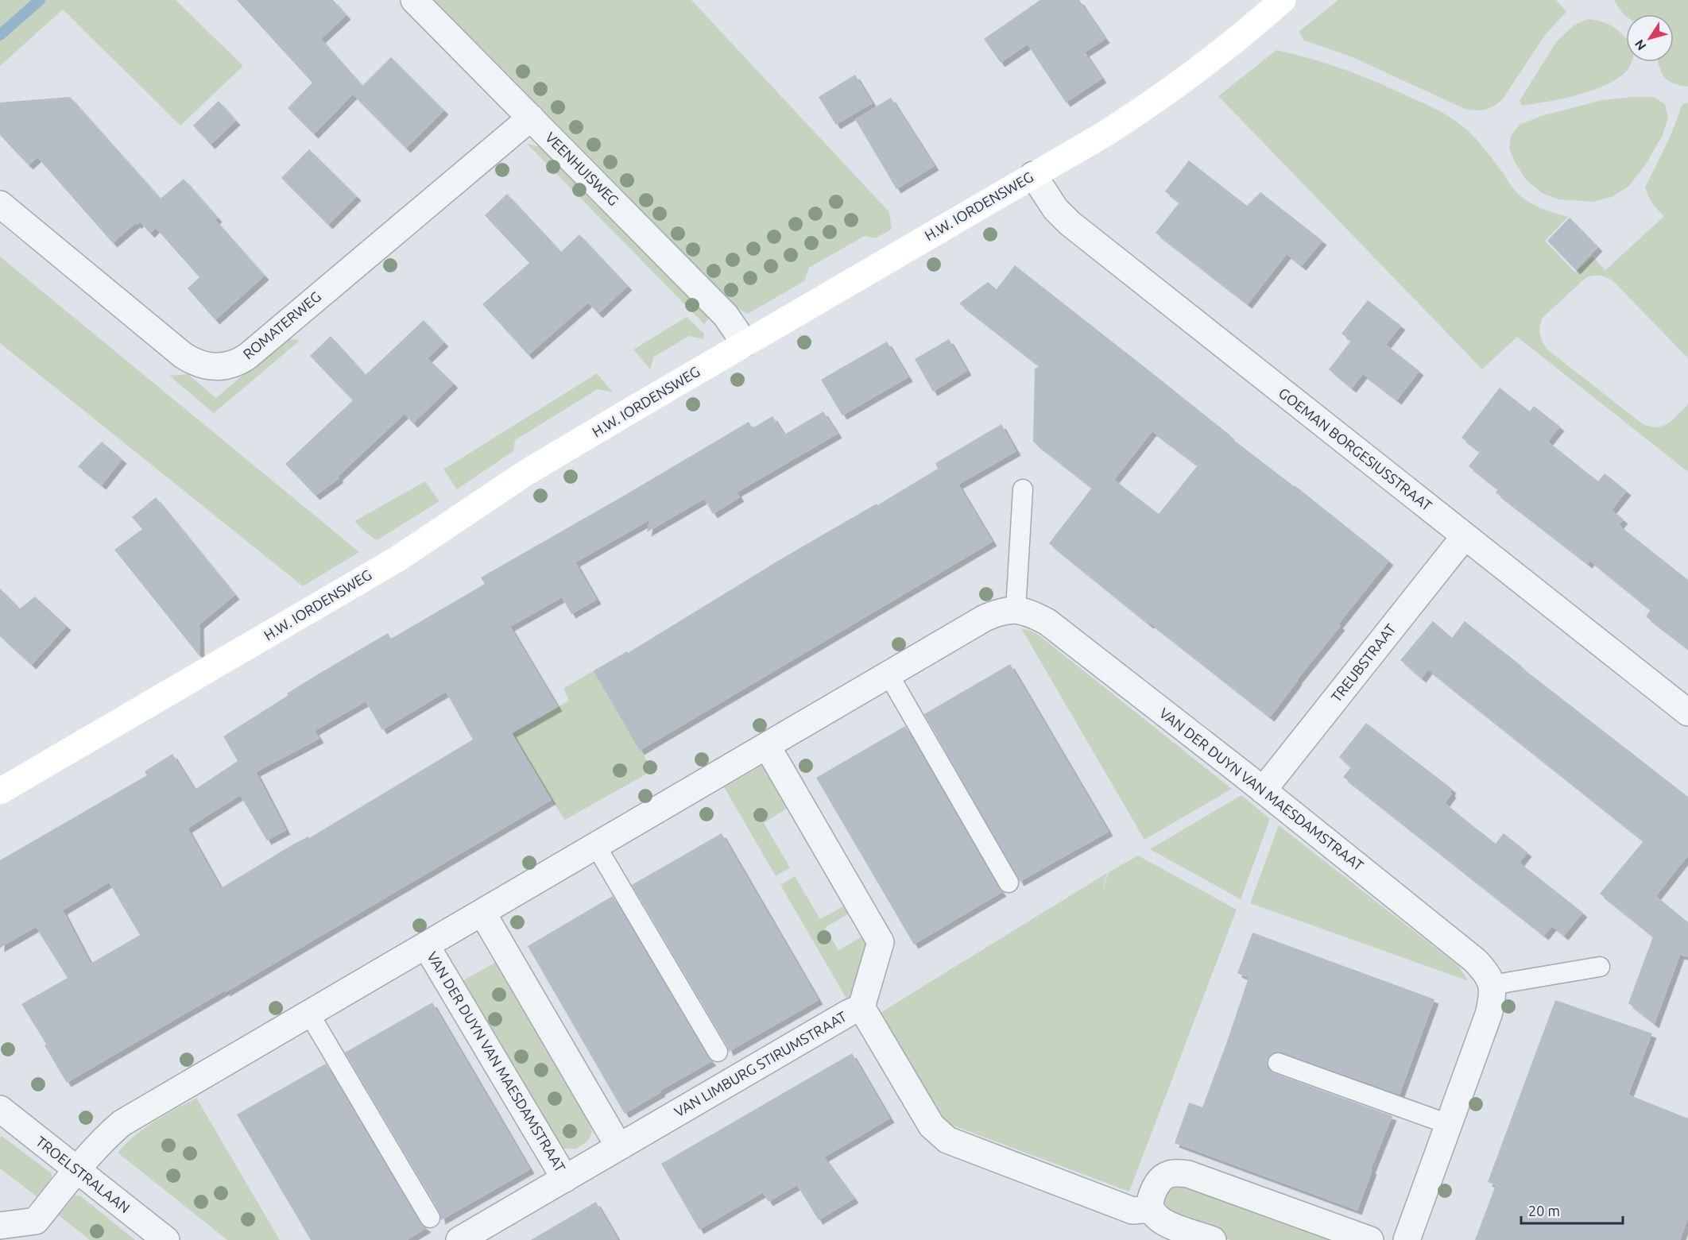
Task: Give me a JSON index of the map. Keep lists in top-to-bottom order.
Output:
{
  "streets": {
    "main road": ["H.W. IORDENSWEG"],
    "street": [
      "VEENHUISWEG",
      "ROMATERWEG",
      "GOEMAN BORGESIUSSTRAAT",
      "TREUBSTRAAT",
      "VAN DER DUYN VAN MAESDAMSTRAAT",
      "VAN LIMBURG STIRUMSTRAAT",
      "TROELSTRALAAN"
    ]
  },
  "crossings": [
    ["VEENHUISWEG", "H.W. IORDENSWEG"],
    ["VEENHUISWEG", "ROMATERWEG"],
    ["H.W. IORDENSWEG", "GOEMAN BORGESIUSSTRAAT"],
    ["GOEMAN BORGESIUSSTRAAT", "TREUBSTRAAT"],
    ["TREUBSTRAAT", "VAN DER DUYN VAN MAESDAMSTRAAT"],
    ["VAN DER DUYN VAN MAESDAMSTRAAT", "VAN LIMBURG STIRUMSTRAAT"],
    ["VAN DER DUYN VAN MAESDAMSTRAAT", "TROELSTRALAAN"]
  ],
  "scale_bar": "20 m",
  "north": "bottom left"
}
